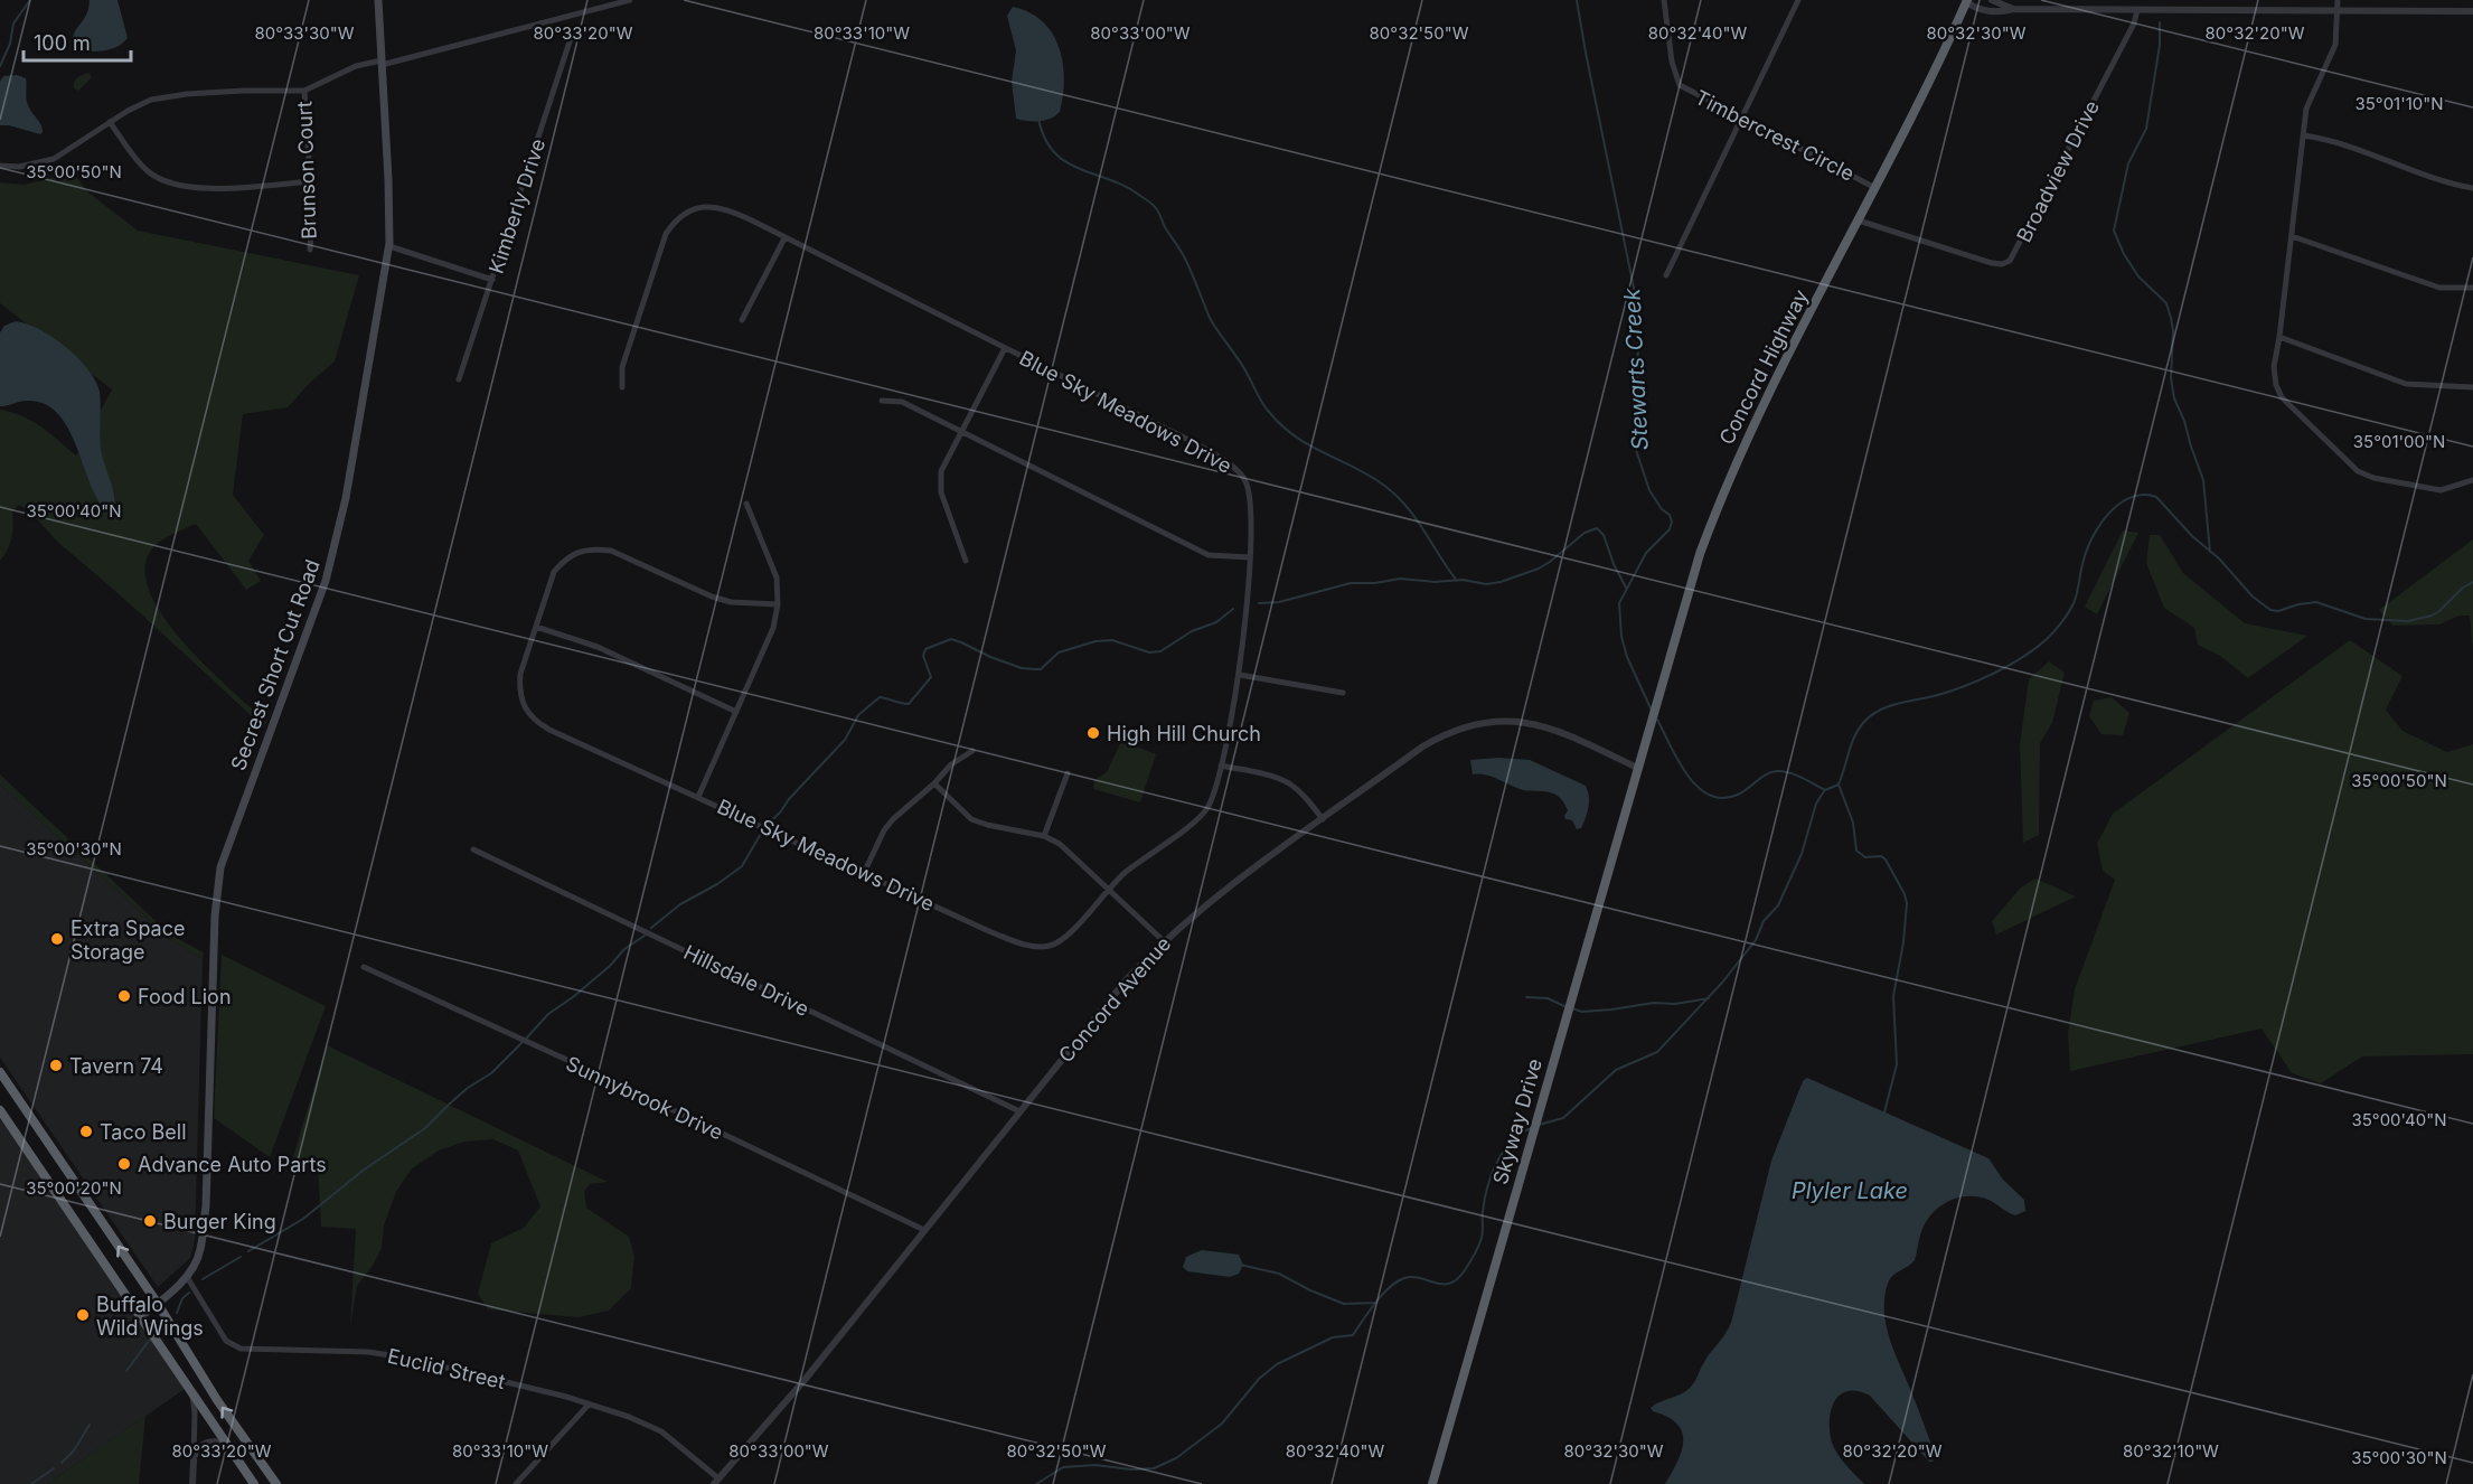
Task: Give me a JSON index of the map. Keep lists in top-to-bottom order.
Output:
{
  "streets": {
    "highway": ["Concord Highway", "Skyway Drive"],
    "main road": ["Secrest Short Cut Road"],
    "street": [
      "Timbercrest Circle",
      "Brunson Court",
      "Broadview Drive",
      "Kimberly Drive",
      "Blue Sky Meadows Drive",
      "Hillsdale Drive",
      "Concord Avenue",
      "Sunnybrook Drive",
      "Euclid Street"
    ]
  },
  "crossings": [
    ["Timbercrest Circle", "Concord Highway"],
    ["Broadview Drive", "Concord Highway"],
    ["Concord Highway", "Concord Avenue"],
    ["Concord Highway", "Skyway Drive"],
    ["Secrest Short Cut Road", "Euclid Street"],
    ["Hillsdale Drive", "Concord Avenue"],
    ["Concord Avenue", "Sunnybrook Drive"],
    ["Concord Avenue", "Skyway Drive"],
    ["Concord Avenue", "Euclid Street"]
  ],
  "water": ["Stewarts Creek", "Plyler Lake"],
  "places": [
    "High Hill Church",
    "Extra Space Storage",
    "Food Lion",
    "Tavern 74",
    "Taco Bell",
    "Advance Auto Parts",
    "Burger King",
    "Buffalo Wild Wings"
  ],
  "scale_bar": "100 m",
  "coordinates": [
    "80°33'30\"W",
    "80°33'20\"W",
    "80°33'10\"W",
    "80°33'00\"W",
    "80°32'50\"W",
    "80°32'40\"W",
    "80°32'30\"W",
    "80°32'20\"W",
    "35°01'10\"N",
    "35°00'50\"N",
    "35°01'00\"N",
    "35°00'40\"N",
    "35°00'30\"N",
    "35°00'20\"N",
    "80°32'10\"W"
  ]
}
